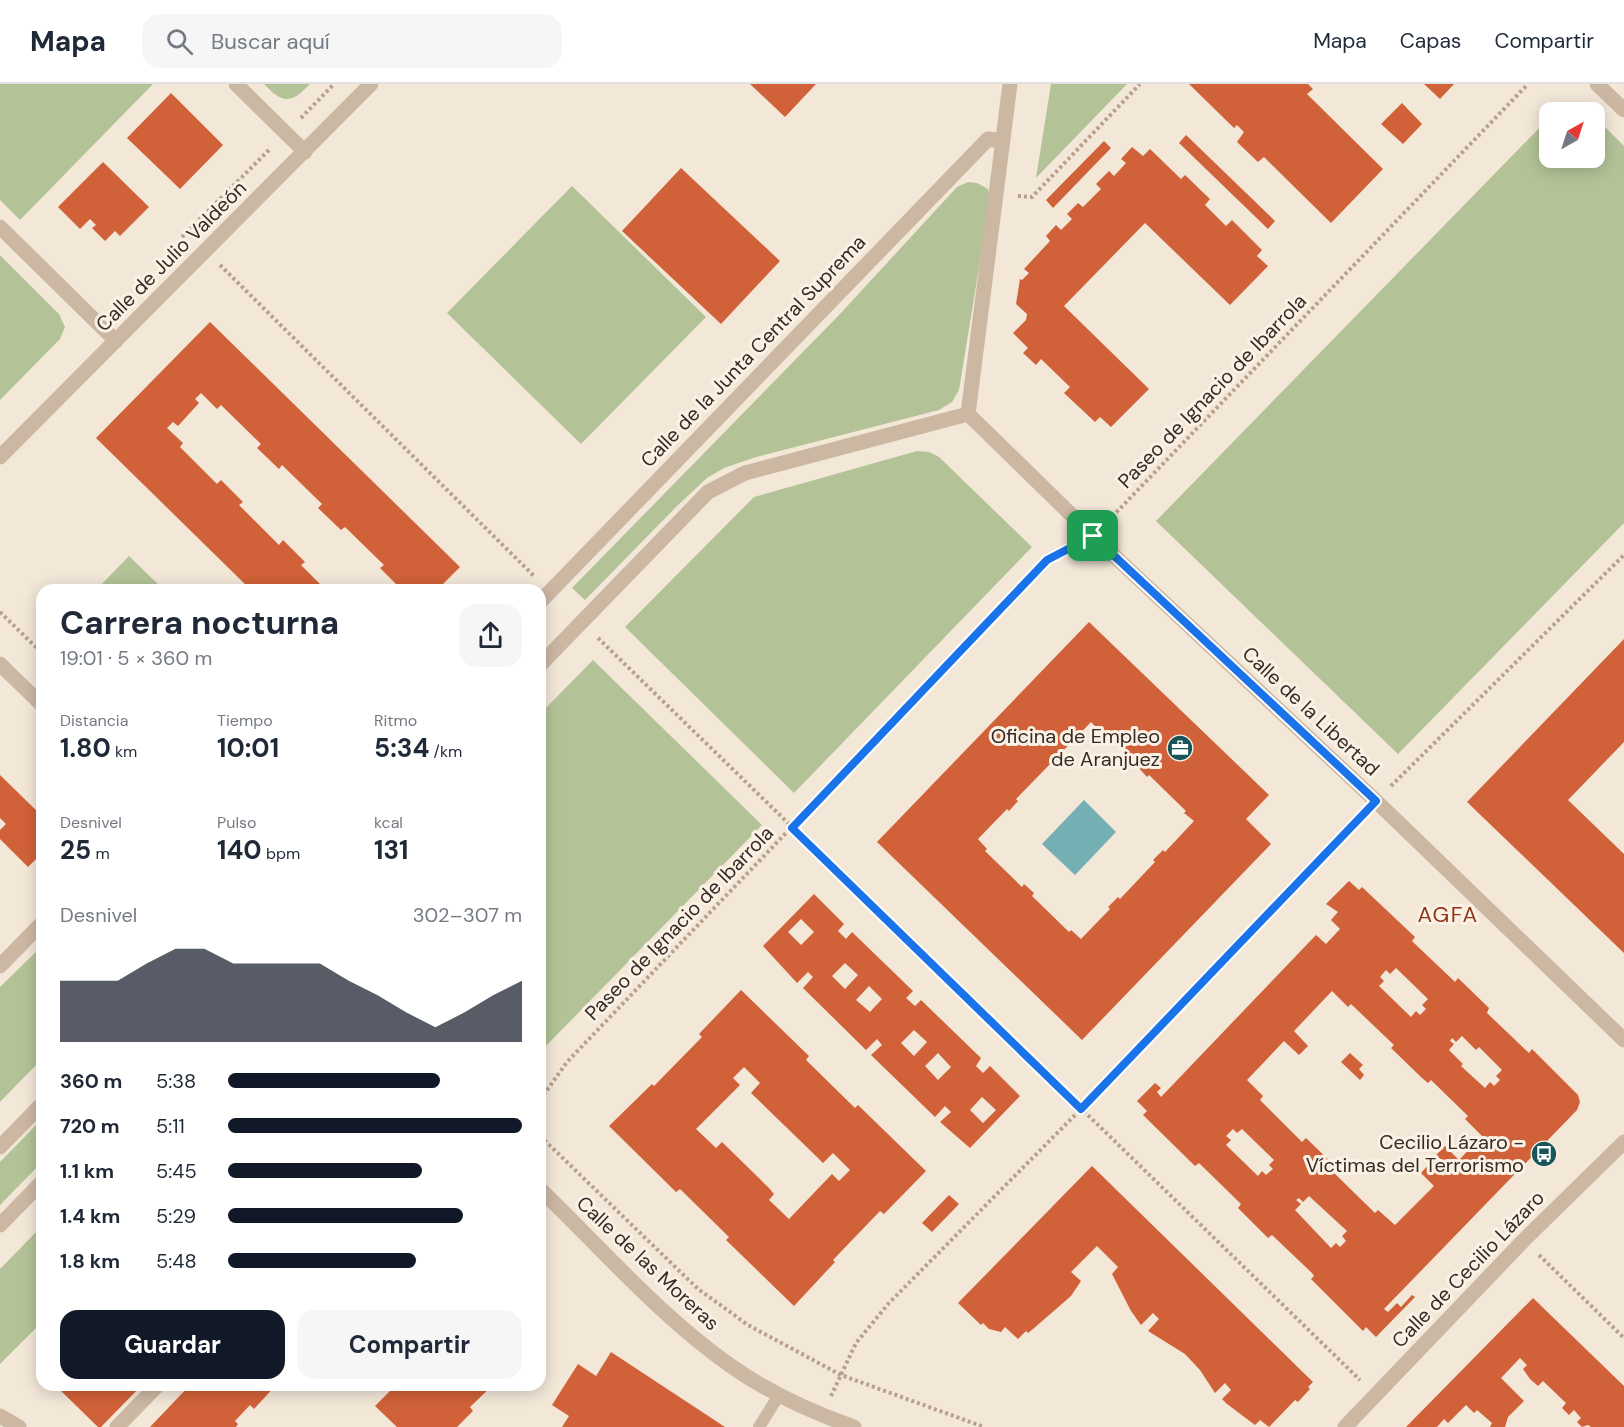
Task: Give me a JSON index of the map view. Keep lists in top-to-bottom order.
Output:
{
  "streets": {
    "street": [
      "Calle de Julio Valdeón",
      "Calle de la Junta Central Suprema",
      "Calle de la Libertad",
      "Calle de las Moreras",
      "Calle de Cecilio Lázaro"
    ],
    "path": ["Paseo de Ignacio de Ibarrola"]
  },
  "crossings": [
    ["Paseo de Ignacio de Ibarrola", "Calle de la Libertad"]
  ],
  "districts": ["AGFA"],
  "places": {
    "office": ["Oficina de Empleo de Aranjuez"],
    "bus stop": ["Cecilio Lázaro - Víctimas del Terrorismo"]
  },
  "north": "top right",
  "page": {
    "header": "Mapa",
    "search": "Buscar aquí",
    "nav": ["Mapa", "Capas", "Compartir"],
    "heading": ["Carrera nocturna", "19:01 · 5 × 360 m"],
    "stats": [
      ["Distancia", "1.80 km"],
      ["Tiempo", "10:01"],
      ["Ritmo", "5:34 /km"],
      ["Desnivel", "25 m"],
      ["Pulso", "140 bpm"],
      ["kcal", "131"]
    ],
    "chart": ["Desnivel", "302–307 m"],
    "list": [
      {
        "name": "360 m",
        "note": "5:38"
      },
      {
        "name": "720 m",
        "note": "5:11"
      },
      {
        "name": "1.1 km",
        "note": "5:45"
      },
      {
        "name": "1.4 km",
        "note": "5:29"
      },
      {
        "name": "1.8 km",
        "note": "5:48"
      }
    ],
    "buttons": ["Guardar", "Compartir"]
  }
}
